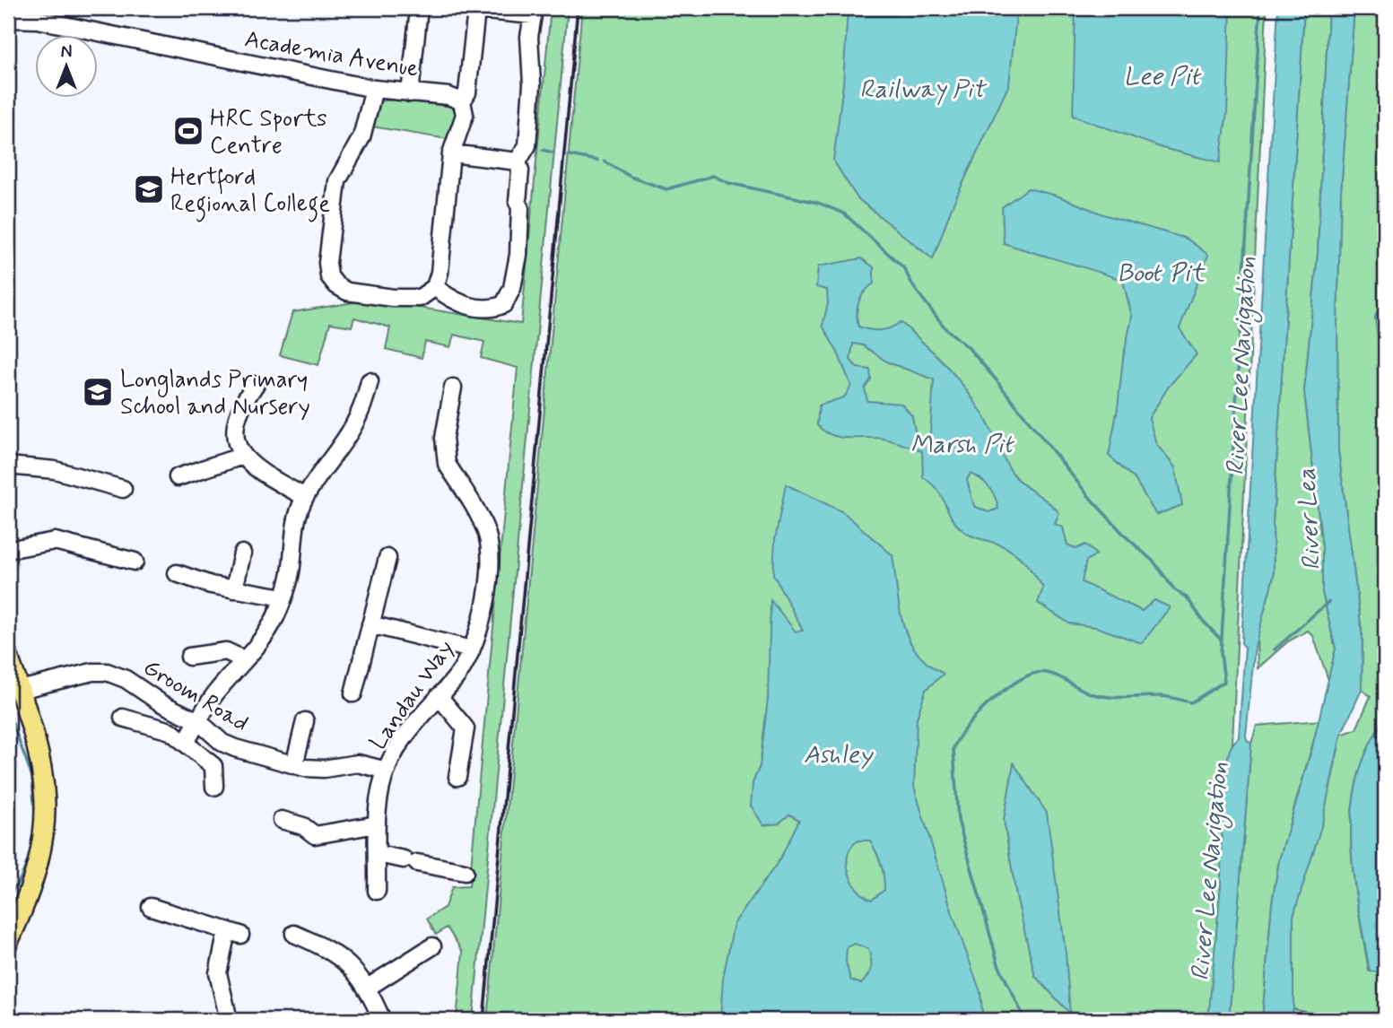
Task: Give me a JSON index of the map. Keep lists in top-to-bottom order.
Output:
{
  "streets": {
    "street": ["Academia Avenue", "Groom Road", "Landau Way"]
  },
  "crossings": [
    ["Groom Road", "Landau Way"]
  ],
  "water": [
    "Lee Pit",
    "Railway Pit",
    "Boot Pit",
    "River Lee Navigation",
    "Marsh Pit",
    "River Lea",
    "Ashley"
  ],
  "places": {
    "sports": ["HRC Sports Centre"],
    "school or university": ["Hertford Regional College", "Longlands Primary School and Nursery"]
  },
  "north": "top"
}
